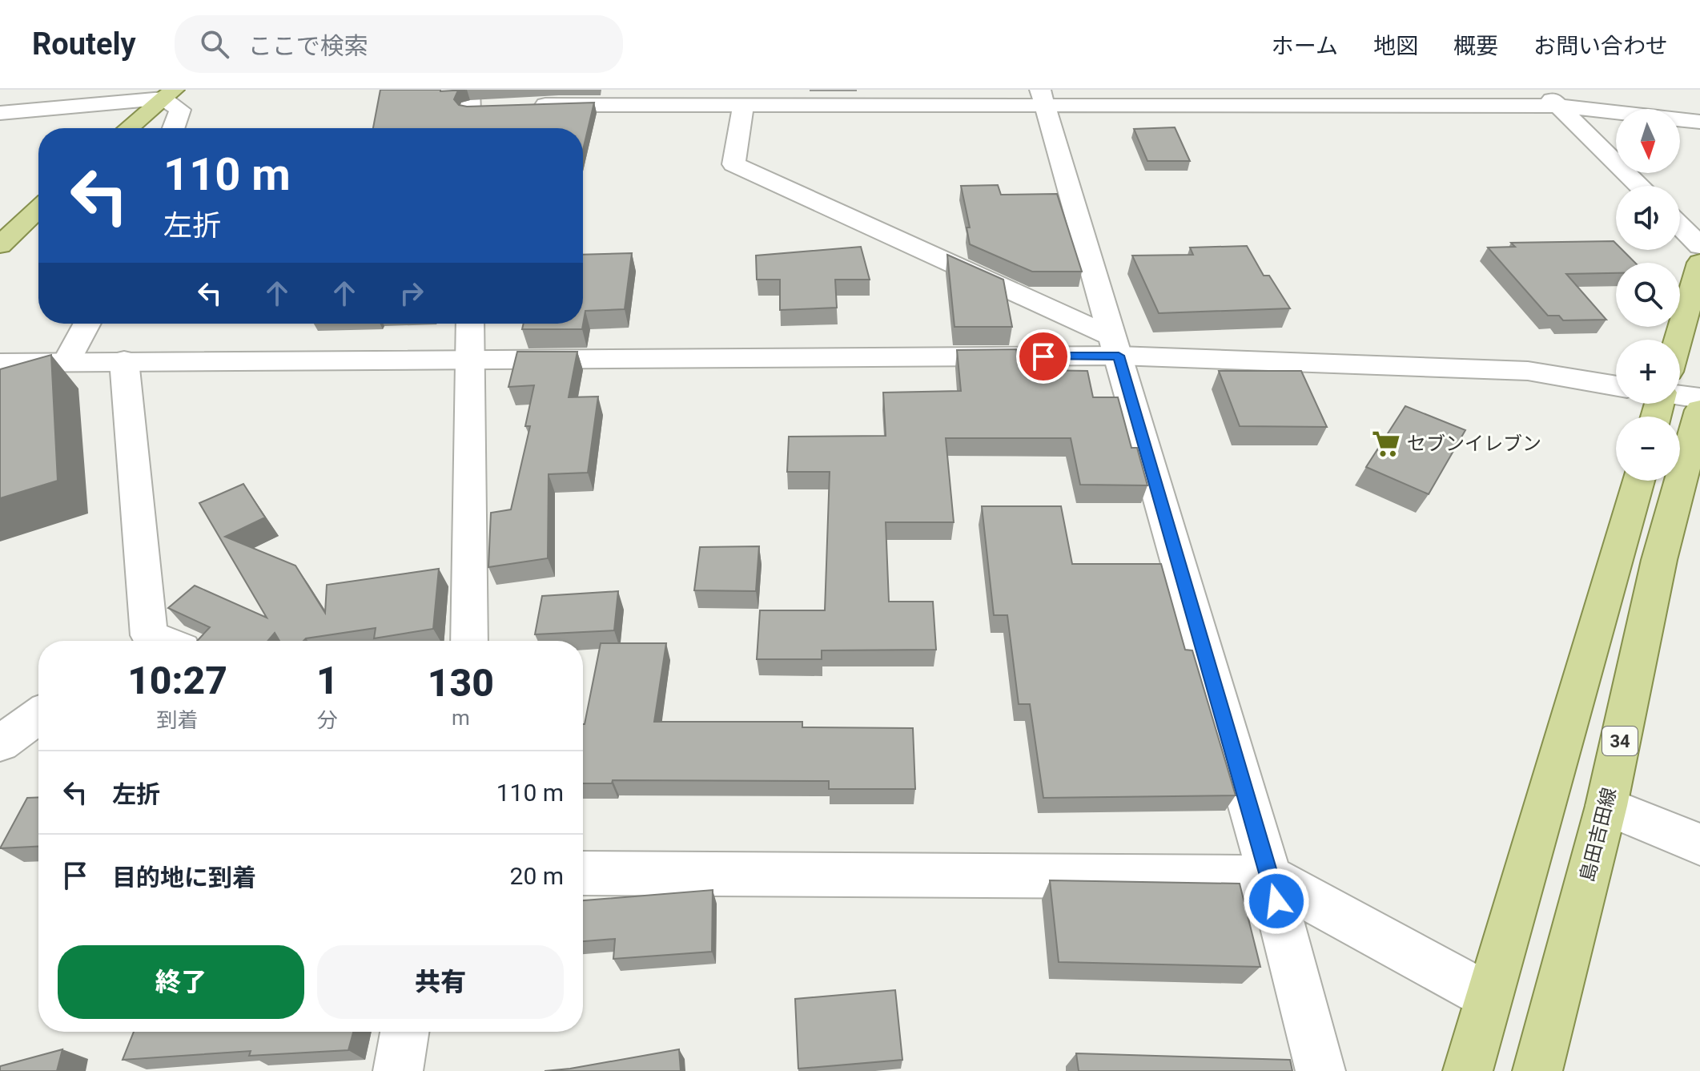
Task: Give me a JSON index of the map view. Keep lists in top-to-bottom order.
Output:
{
  "streets": {
    "main road": ["34", "島田吉田線"]
  },
  "places": {
    "supermarket": ["セブンイレブン"]
  },
  "north": "bottom",
  "page": {
    "header": "Routely",
    "search": "ここで検索",
    "nav": [
      "ホーム",
      "地図",
      "概要",
      "お問い合わせ"
    ],
    "map_buttons": ["+", "−"],
    "turn": ["110 m", "左折"],
    "eta": [
      "10:27",
      "到着",
      "1",
      "分",
      "130",
      "m"
    ],
    "list": [
      {
        "name": "左折",
        "value": "110 m"
      },
      {
        "name": "目的地に到着",
        "value": "20 m"
      }
    ],
    "buttons": ["終了", "共有"]
  }
}
